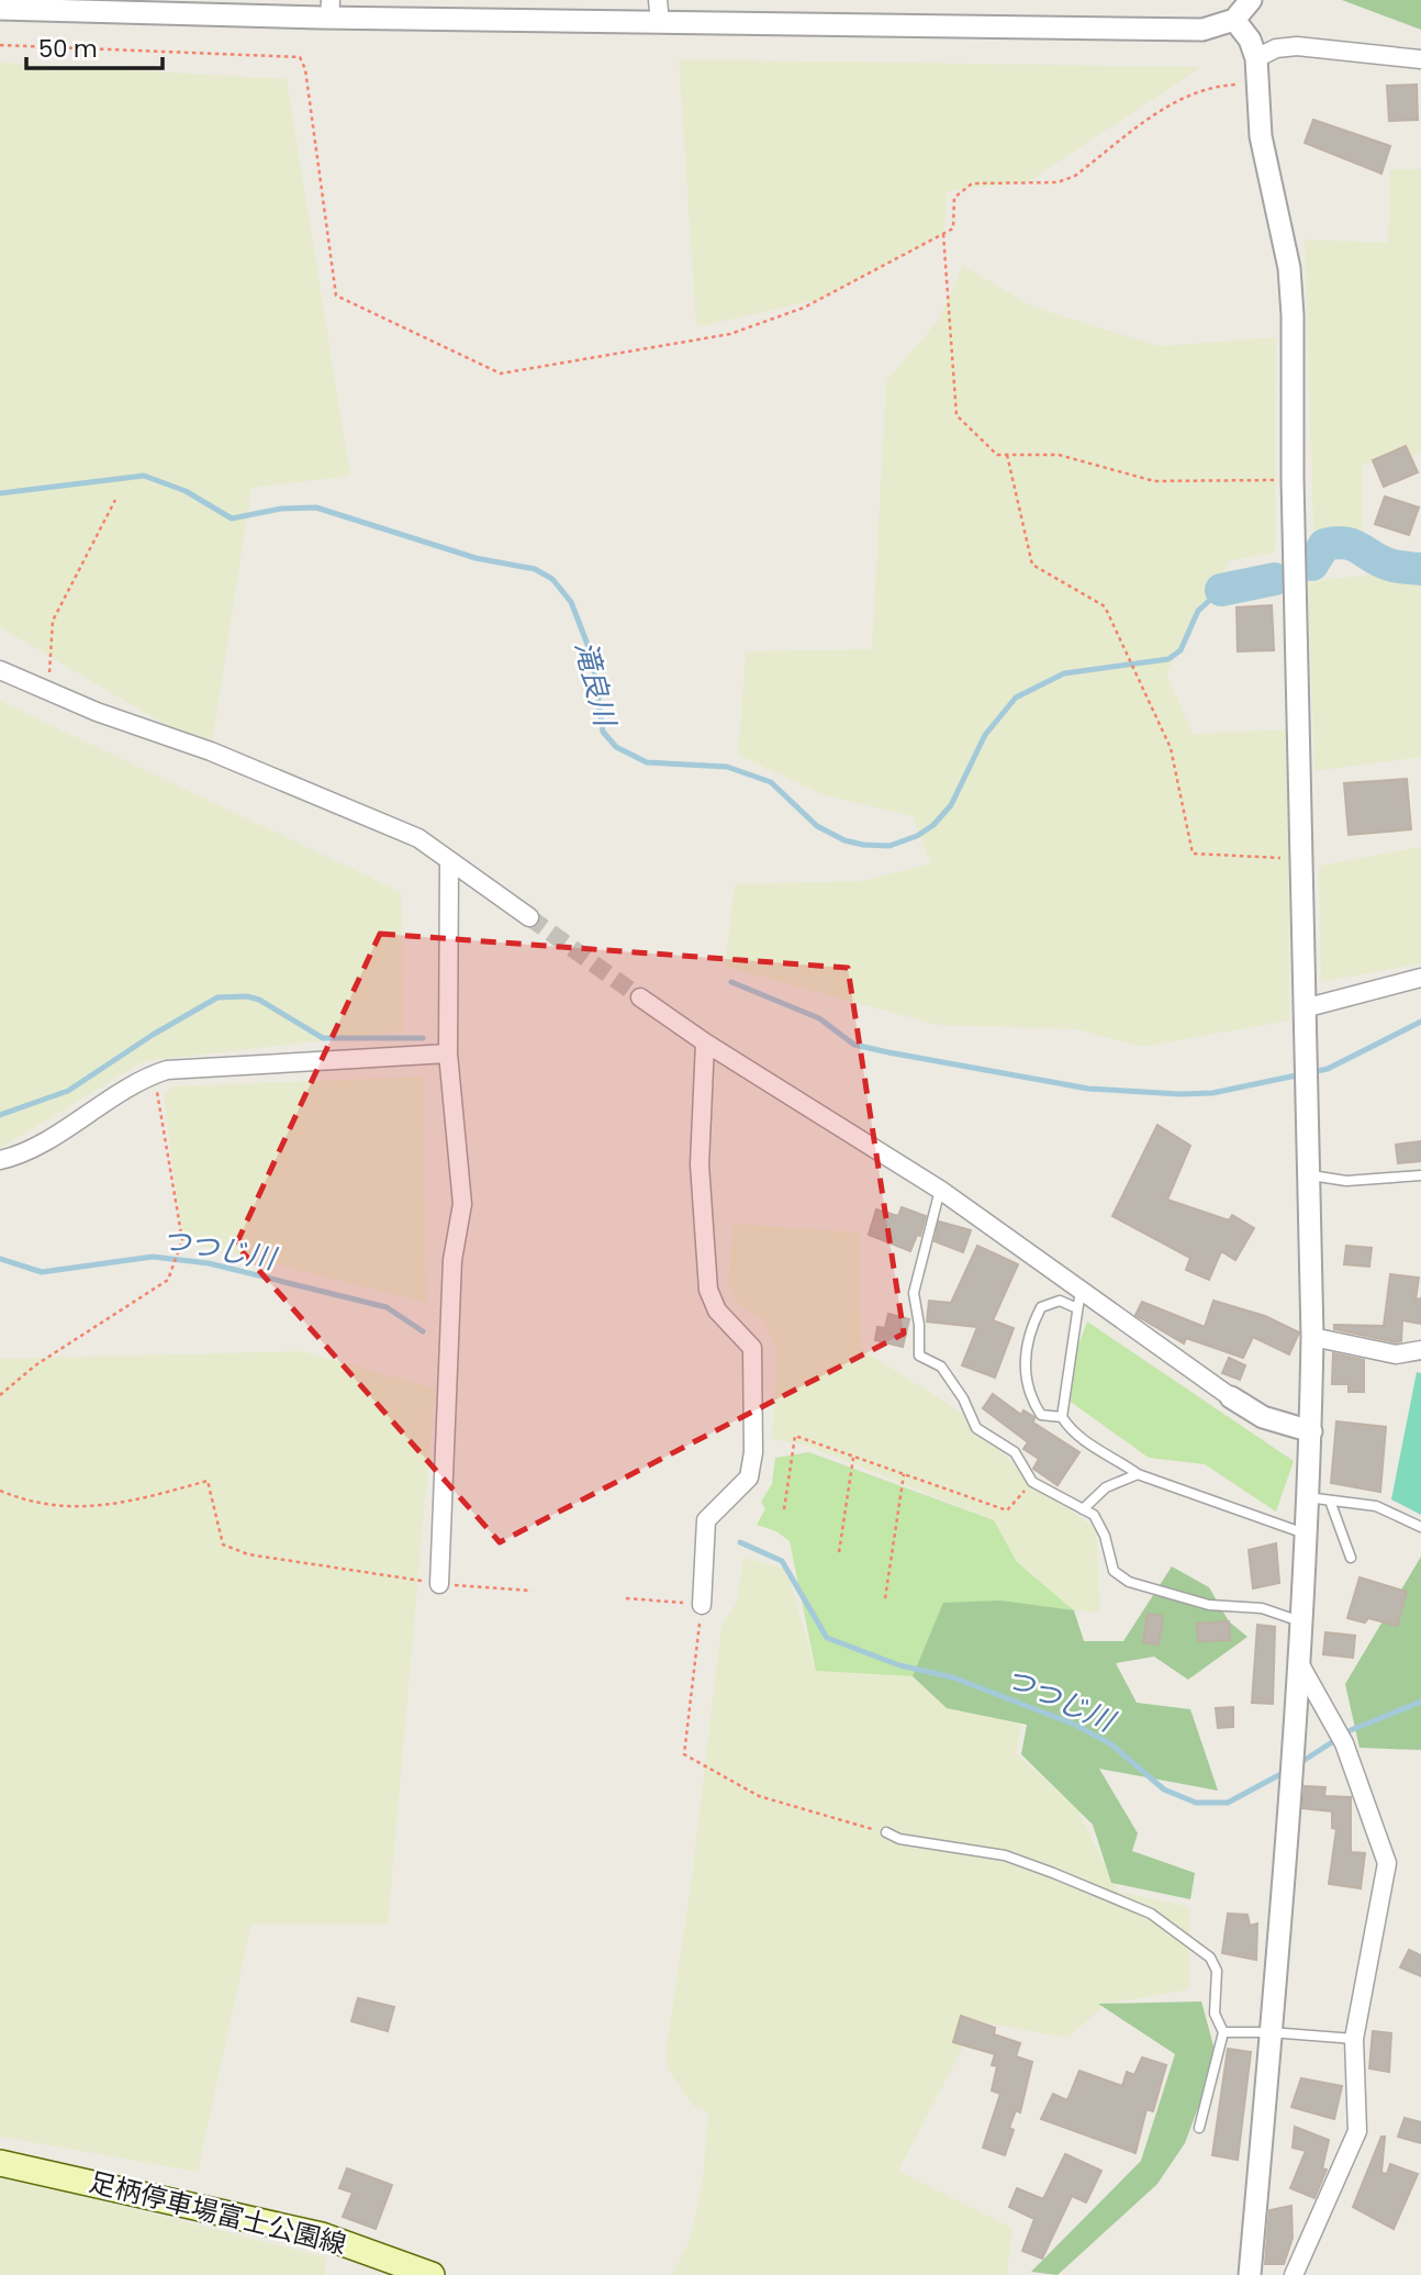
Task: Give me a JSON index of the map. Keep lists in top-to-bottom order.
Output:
{
  "streets": {
    "main road": ["足柄停車場富士公園線"]
  },
  "water": ["滝良川", "つつじ川"],
  "scale_bar": "50 m"
}
